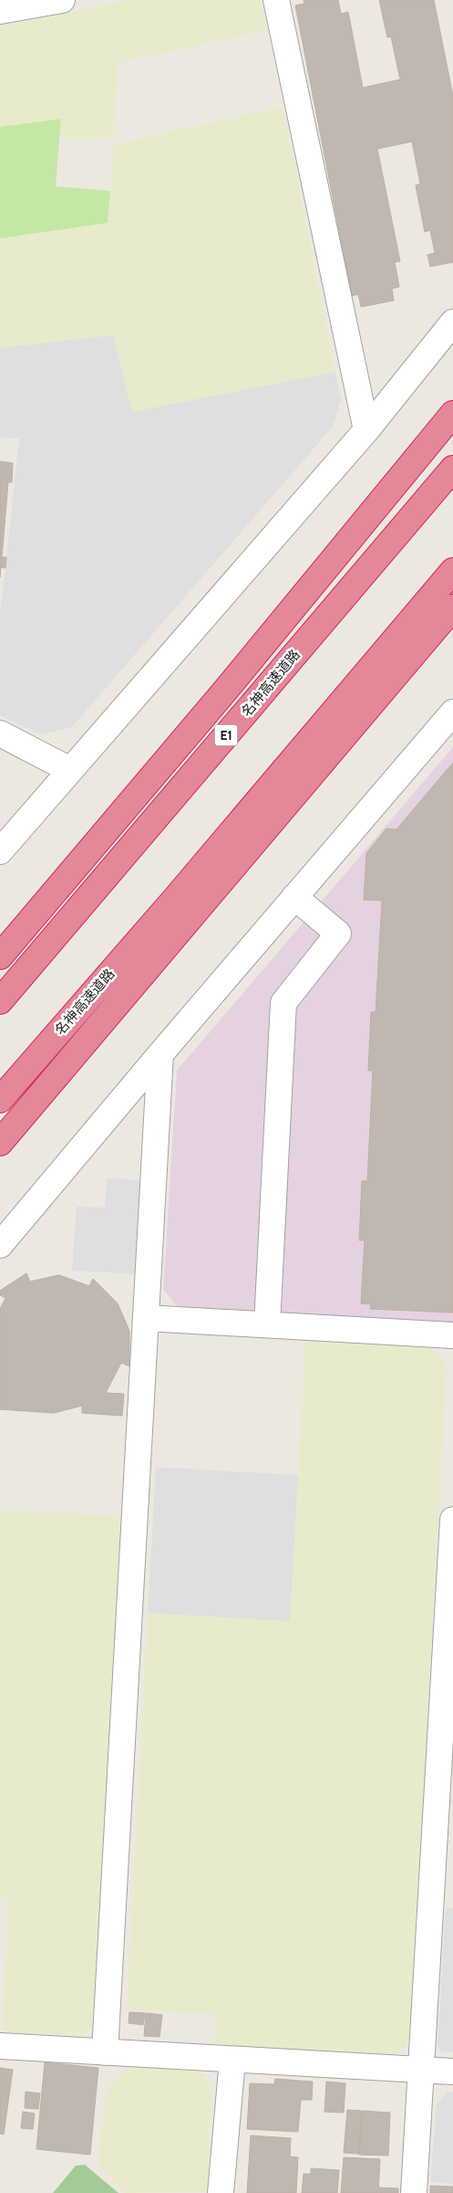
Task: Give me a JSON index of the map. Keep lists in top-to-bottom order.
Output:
{
  "streets": {
    "highway": ["名神高速道路", "E1"]
  }
}
